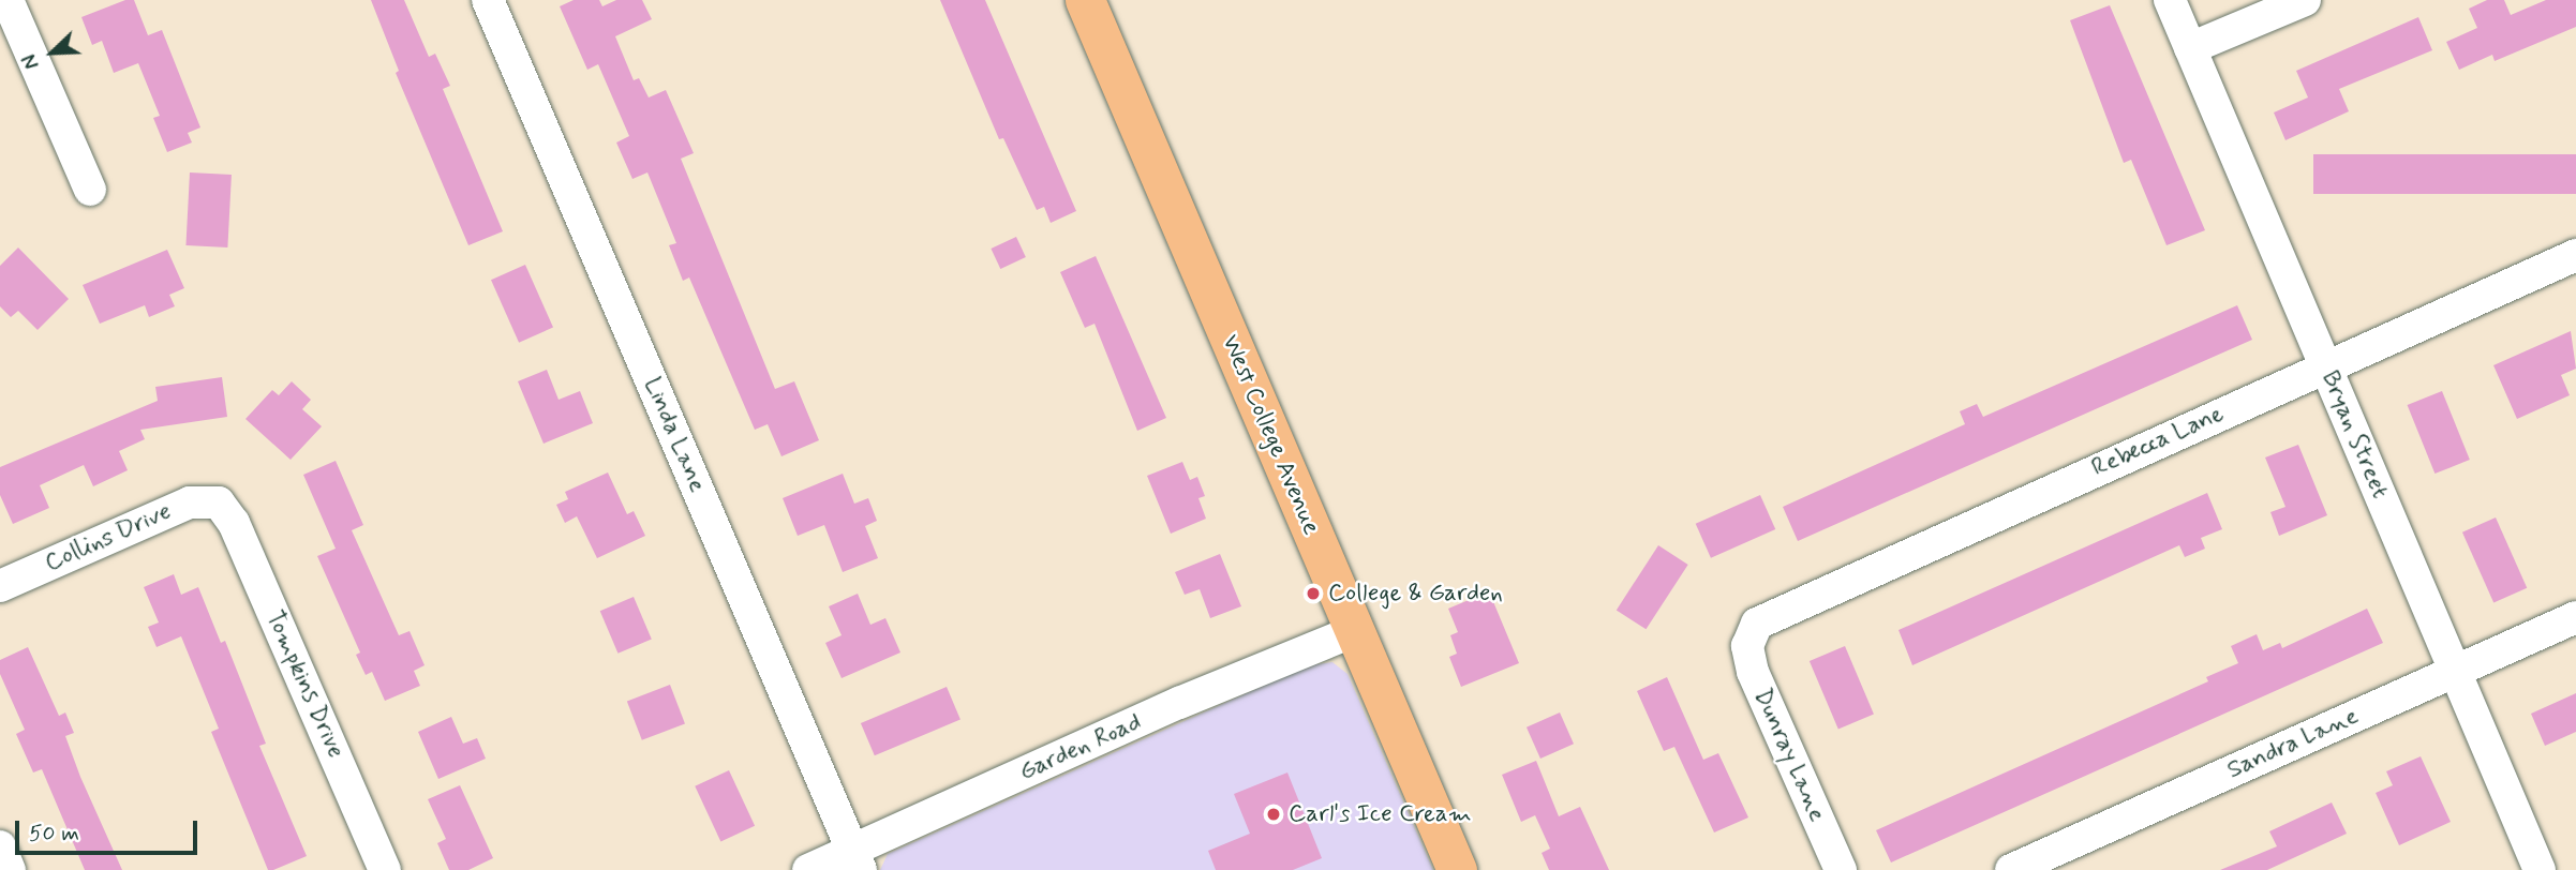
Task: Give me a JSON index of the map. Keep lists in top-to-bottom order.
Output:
{
  "streets": {
    "main road": ["West College Avenue"],
    "street": [
      "Linda Lane",
      "Bryan Street",
      "Rebecca Lane",
      "Collins Drive",
      "Tompkins Drive",
      "Sandra Lane",
      "Garden Road",
      "Dunray Lane"
    ]
  },
  "crossings": [
    ["Linda Lane", "Garden Road"],
    ["West College Avenue", "Garden Road"],
    ["Bryan Street", "Rebecca Lane"],
    ["Bryan Street", "Sandra Lane"],
    ["Rebecca Lane", "Dunray Lane"],
    ["Collins Drive", "Tompkins Drive"]
  ],
  "places": ["College & Garden", "Carl's Ice Cream"],
  "scale_bar": "50 m",
  "north": "bottom left"
}
